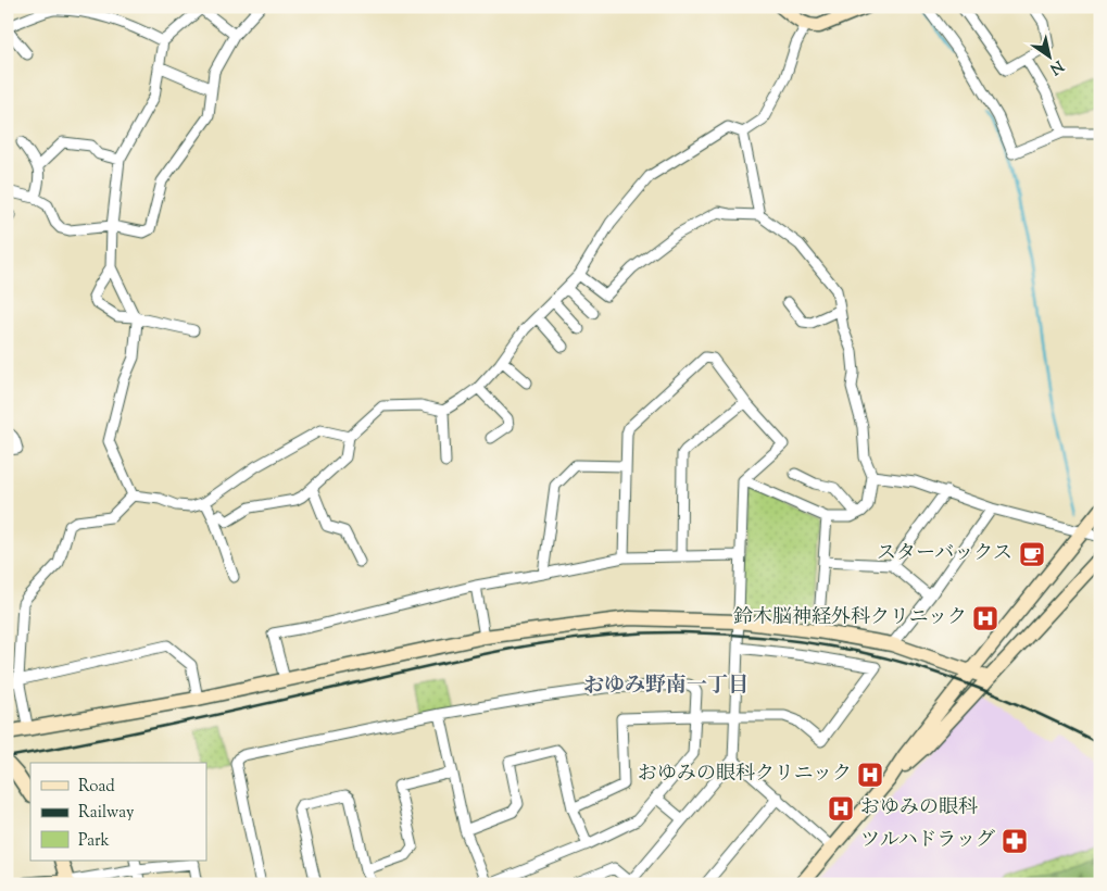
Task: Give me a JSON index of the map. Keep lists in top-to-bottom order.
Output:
{
  "districts": ["おゆみ野南一丁目"],
  "places": {
    "cafe": ["スターバックス"],
    "hospital": ["鈴木脳神経外科クリニック", "おゆみの眼科クリニック", "おゆみの眼科"],
    "pharmacy": ["ツルハドラッグ"]
  },
  "legend": ["Road", "Railway", "Park"],
  "north": "bottom right"
}
